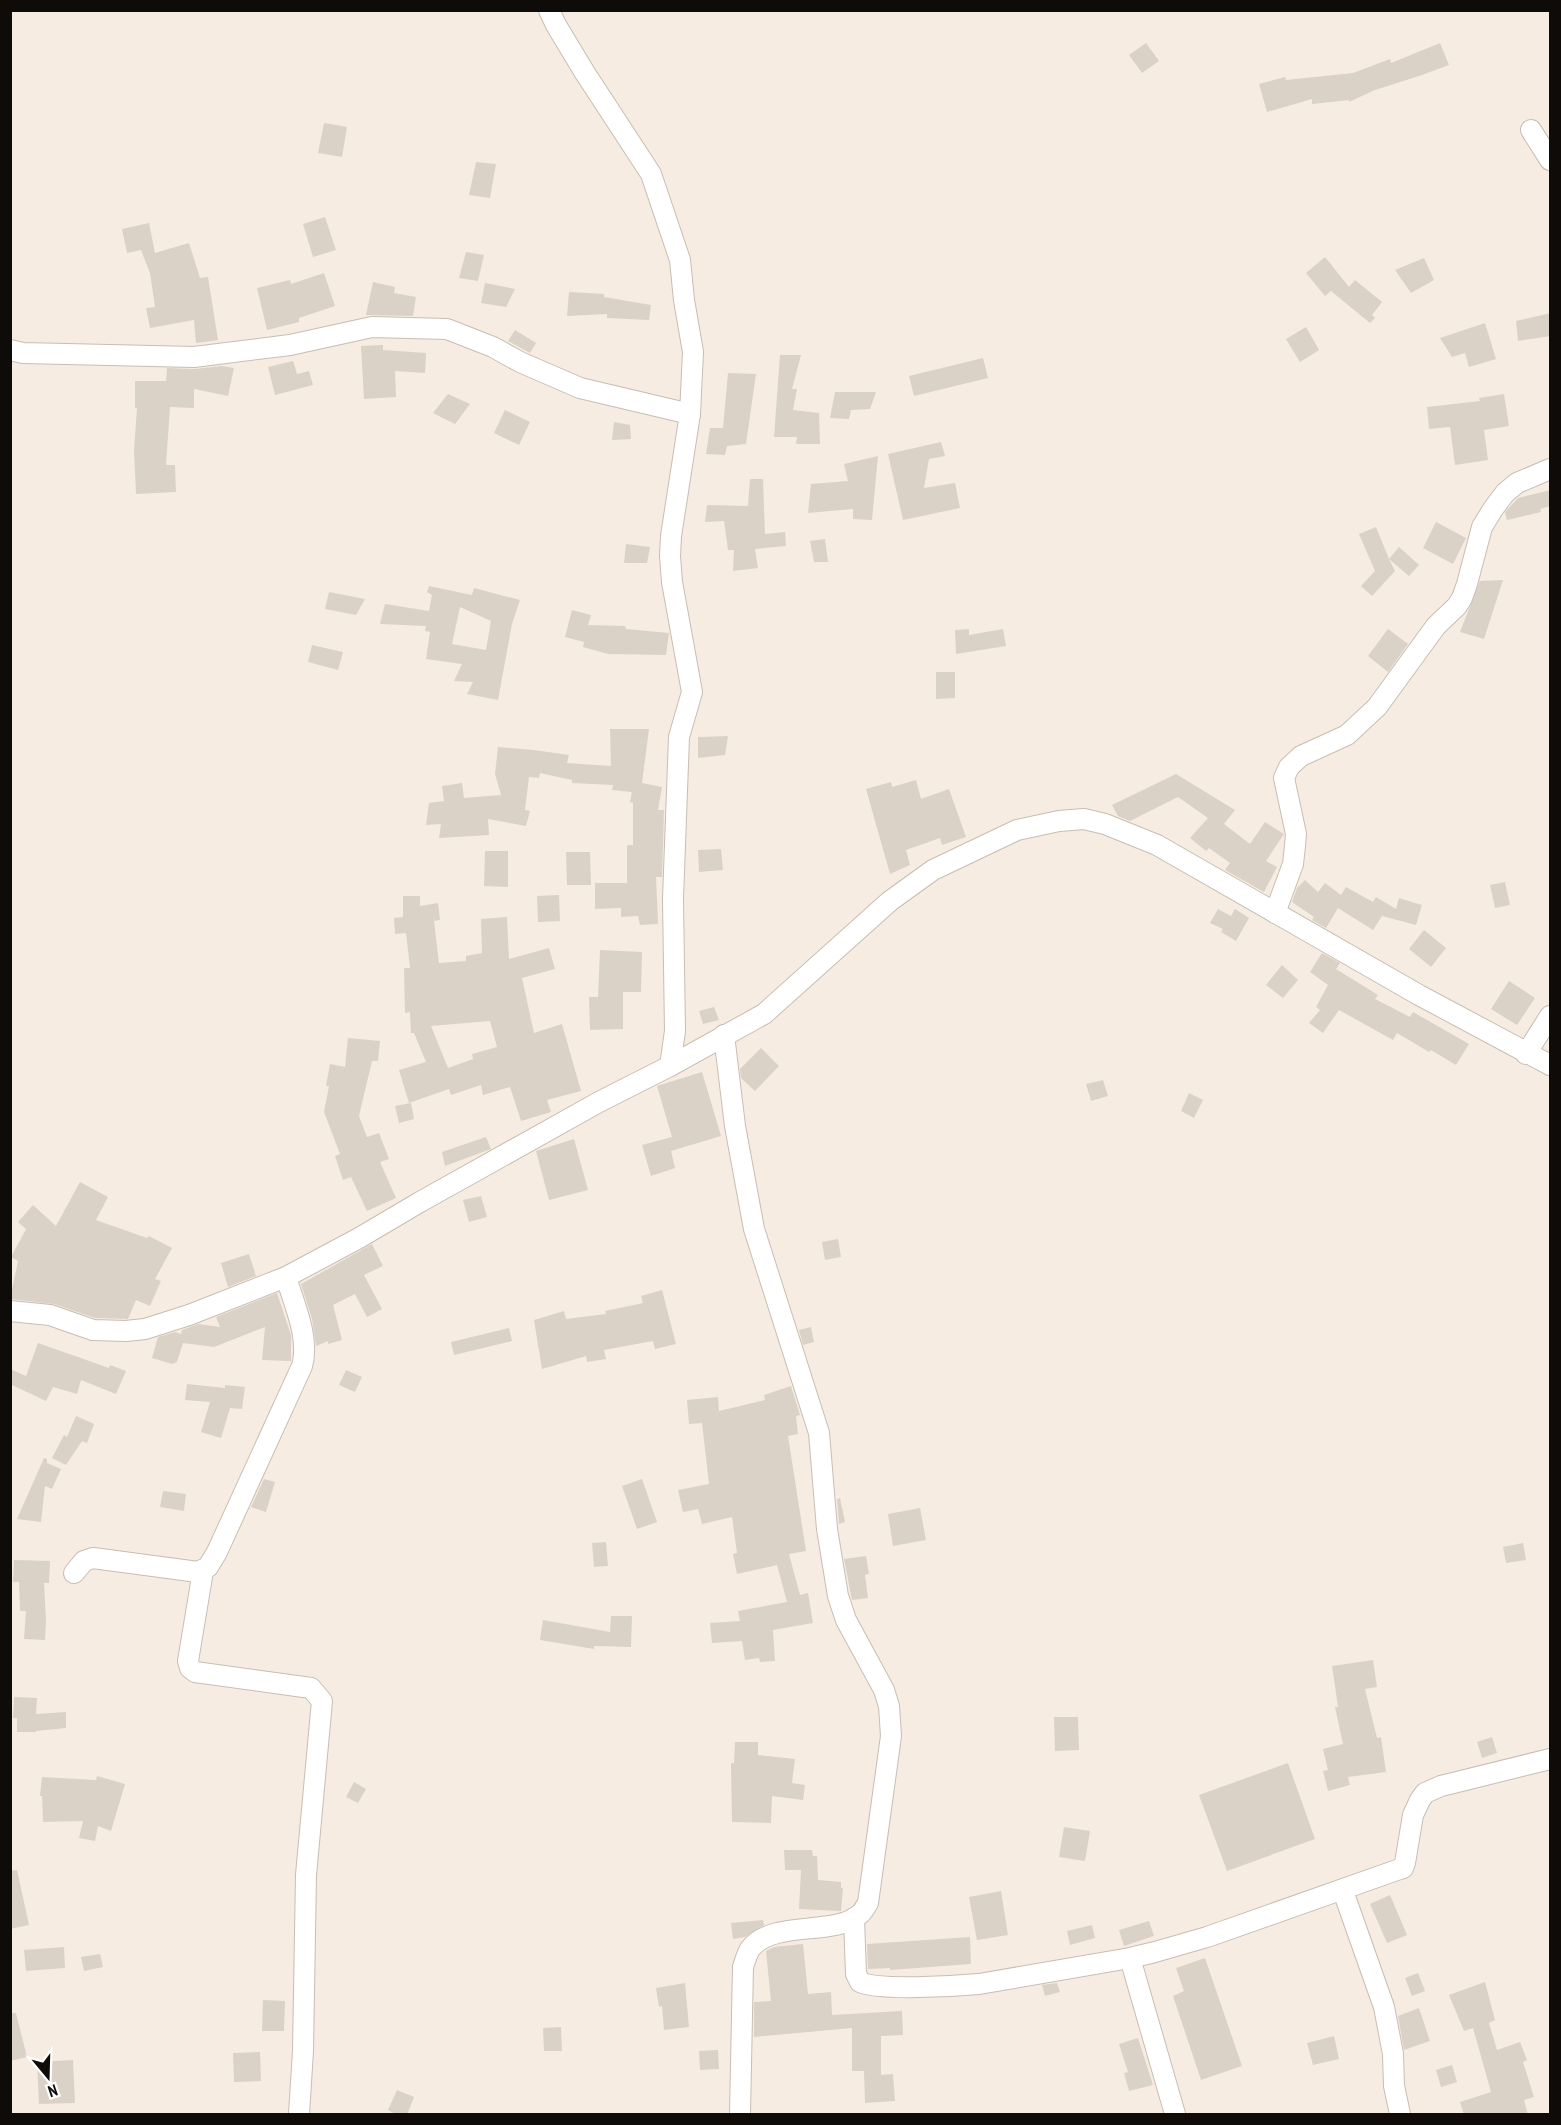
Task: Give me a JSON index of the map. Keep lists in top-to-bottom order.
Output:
{
  "north": "bottom"
}
